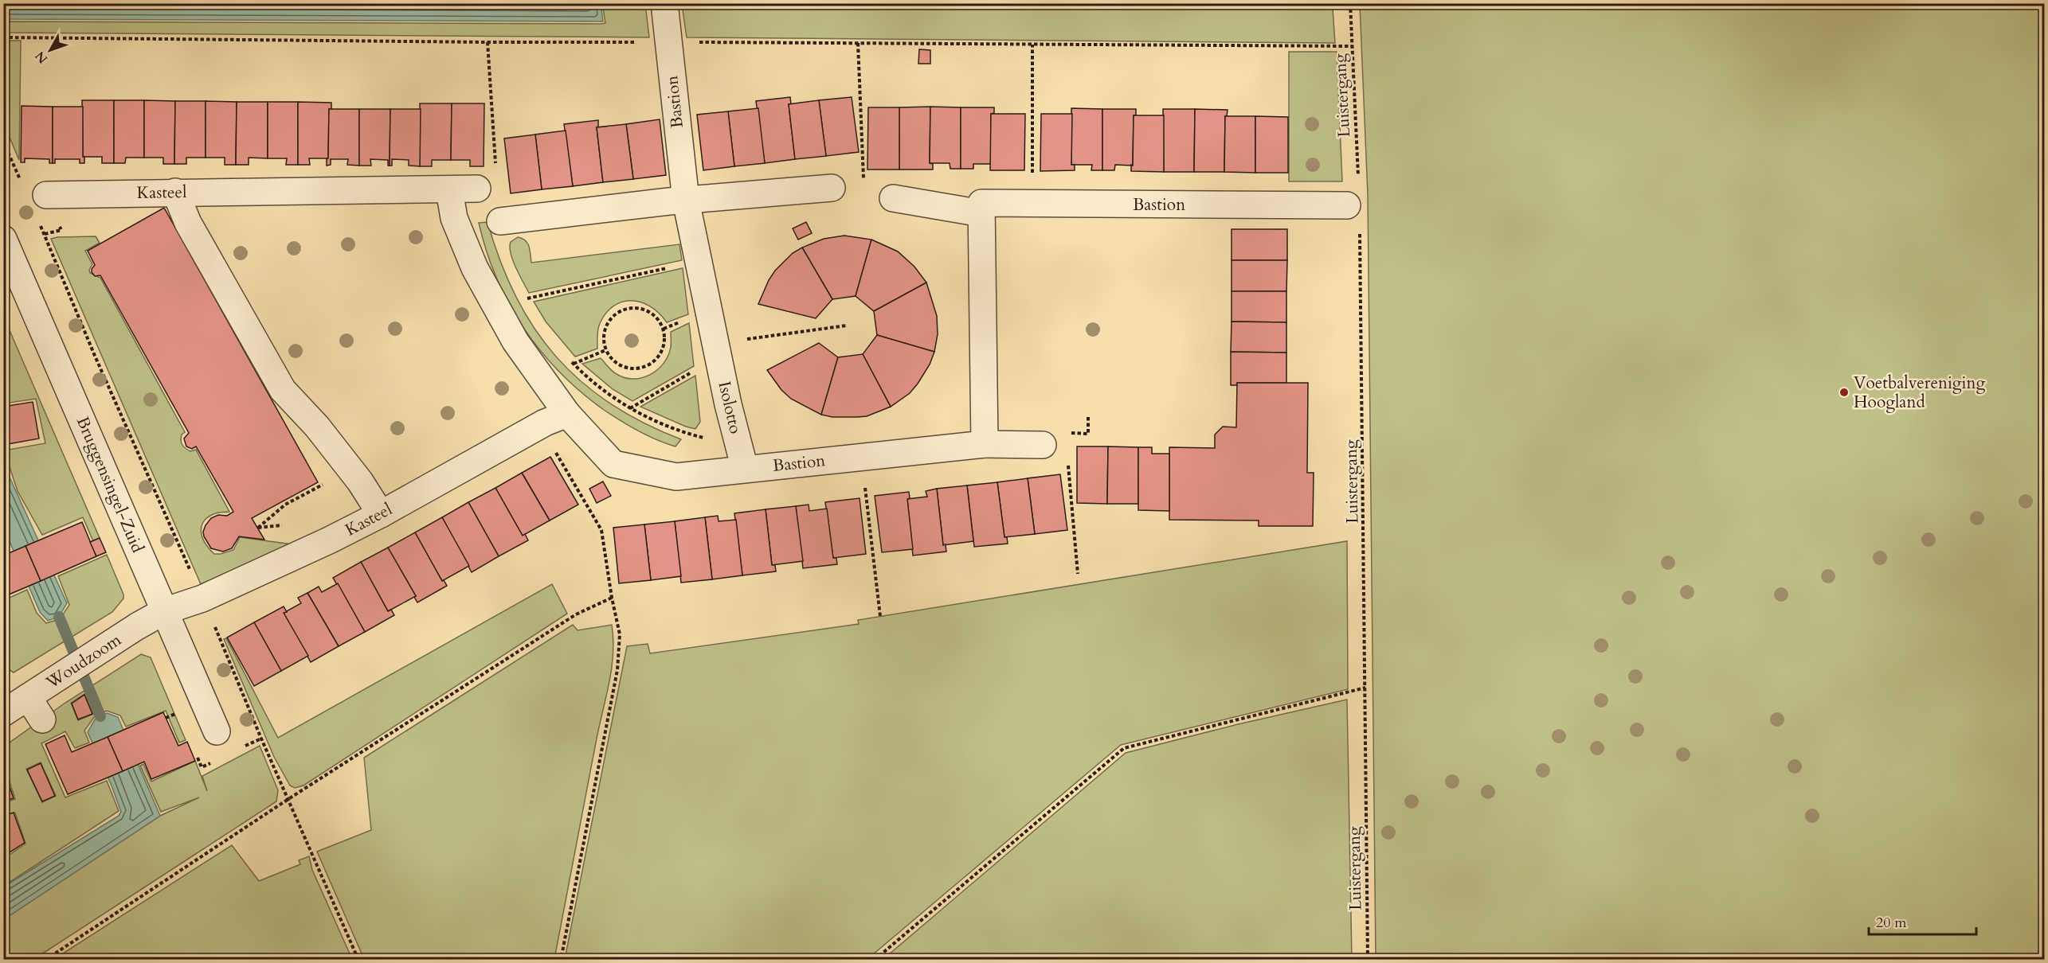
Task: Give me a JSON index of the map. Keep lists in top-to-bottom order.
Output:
{
  "streets": {
    "street": [
      "Bastion",
      "Kasteel",
      "Isolotto",
      "Bruggensingel-Zuid",
      "Woudzoom"
    ],
    "path": ["Luistergang"]
  },
  "crossings": [
    ["Luistergang", "Bastion"],
    ["Bastion", "Kasteel"],
    ["Bastion", "Isolotto"],
    ["Kasteel", "Bruggensingel-Zuid"],
    ["Kasteel", "Woudzoom"],
    ["Bruggensingel-Zuid", "Woudzoom"]
  ],
  "places": ["Voetbalvereniging Hoogland"],
  "scale_bar": "20 m",
  "north": "bottom left"
}
